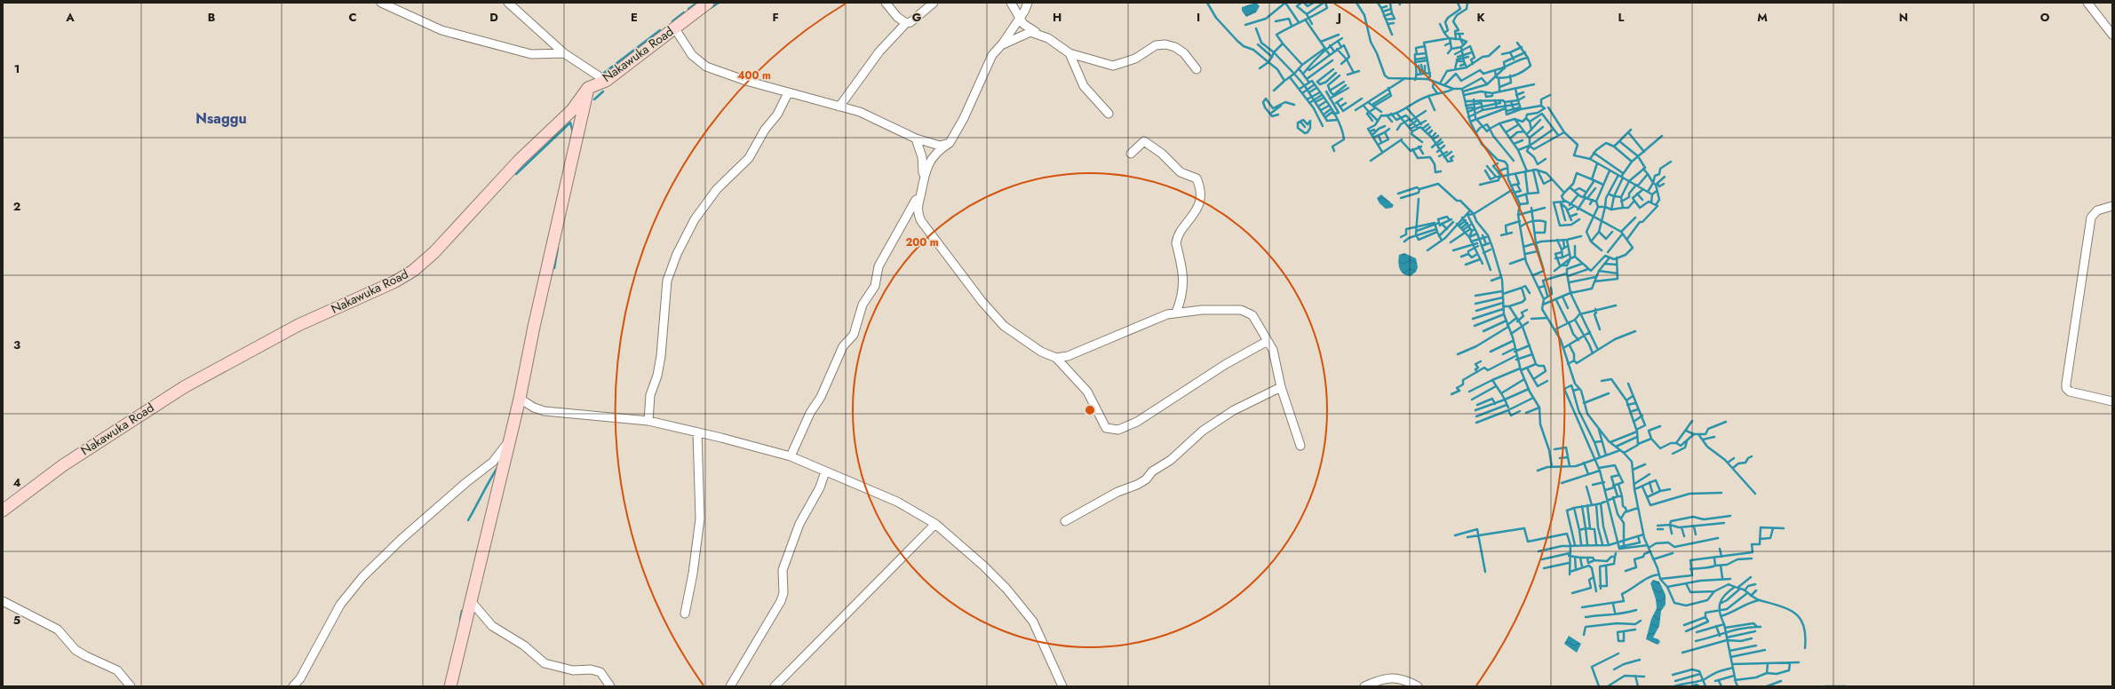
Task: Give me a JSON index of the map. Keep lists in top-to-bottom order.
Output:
{
  "streets": {
    "main road": ["Nakawuka Road"]
  },
  "districts": ["Nsaggu"],
  "grid": {
    "columns": [
      "A",
      "B",
      "C",
      "D",
      "E",
      "F",
      "G",
      "H",
      "I",
      "J",
      "K",
      "L",
      "M",
      "N",
      "O"
    ],
    "rows": [
      "1",
      "2",
      "3",
      "4",
      "5"
    ]
  },
  "rings": ["400 m", "200 m"]
}
